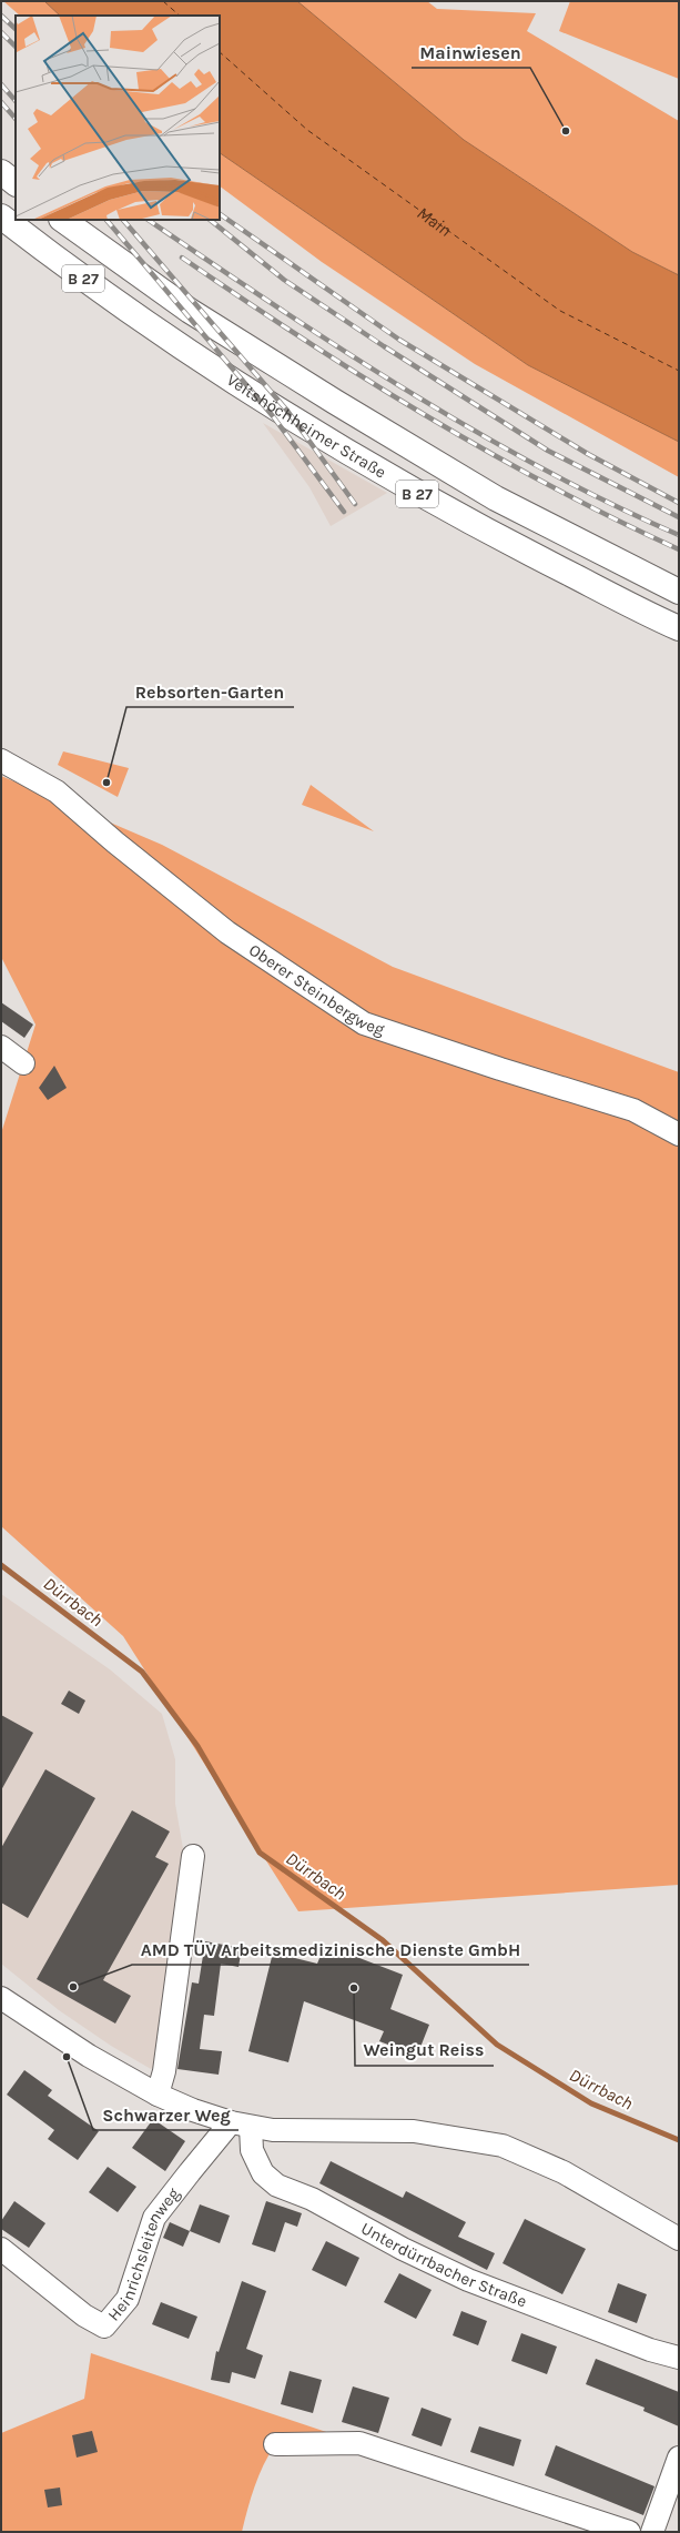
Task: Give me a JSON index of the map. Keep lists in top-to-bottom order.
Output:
{
  "streets": {
    "highway": ["B 27", "Veitshöchheimer Straße"],
    "street": ["Oberer Steinbergweg", "Heinrichsleitenweg", "Unterdürrbacher Straße"]
  },
  "crossings": [
    ["Heinrichsleitenweg", "Unterdürrbacher Straße"]
  ],
  "water": ["Main", "Dürrbach"],
  "places": [
    "Mainwiesen",
    "Rebsorten-Garten",
    "AMD TÜV Arbeitsmedizinische Dienste GmbH",
    "Weingut Reiss",
    "Schwarzer Weg"
  ]
}
